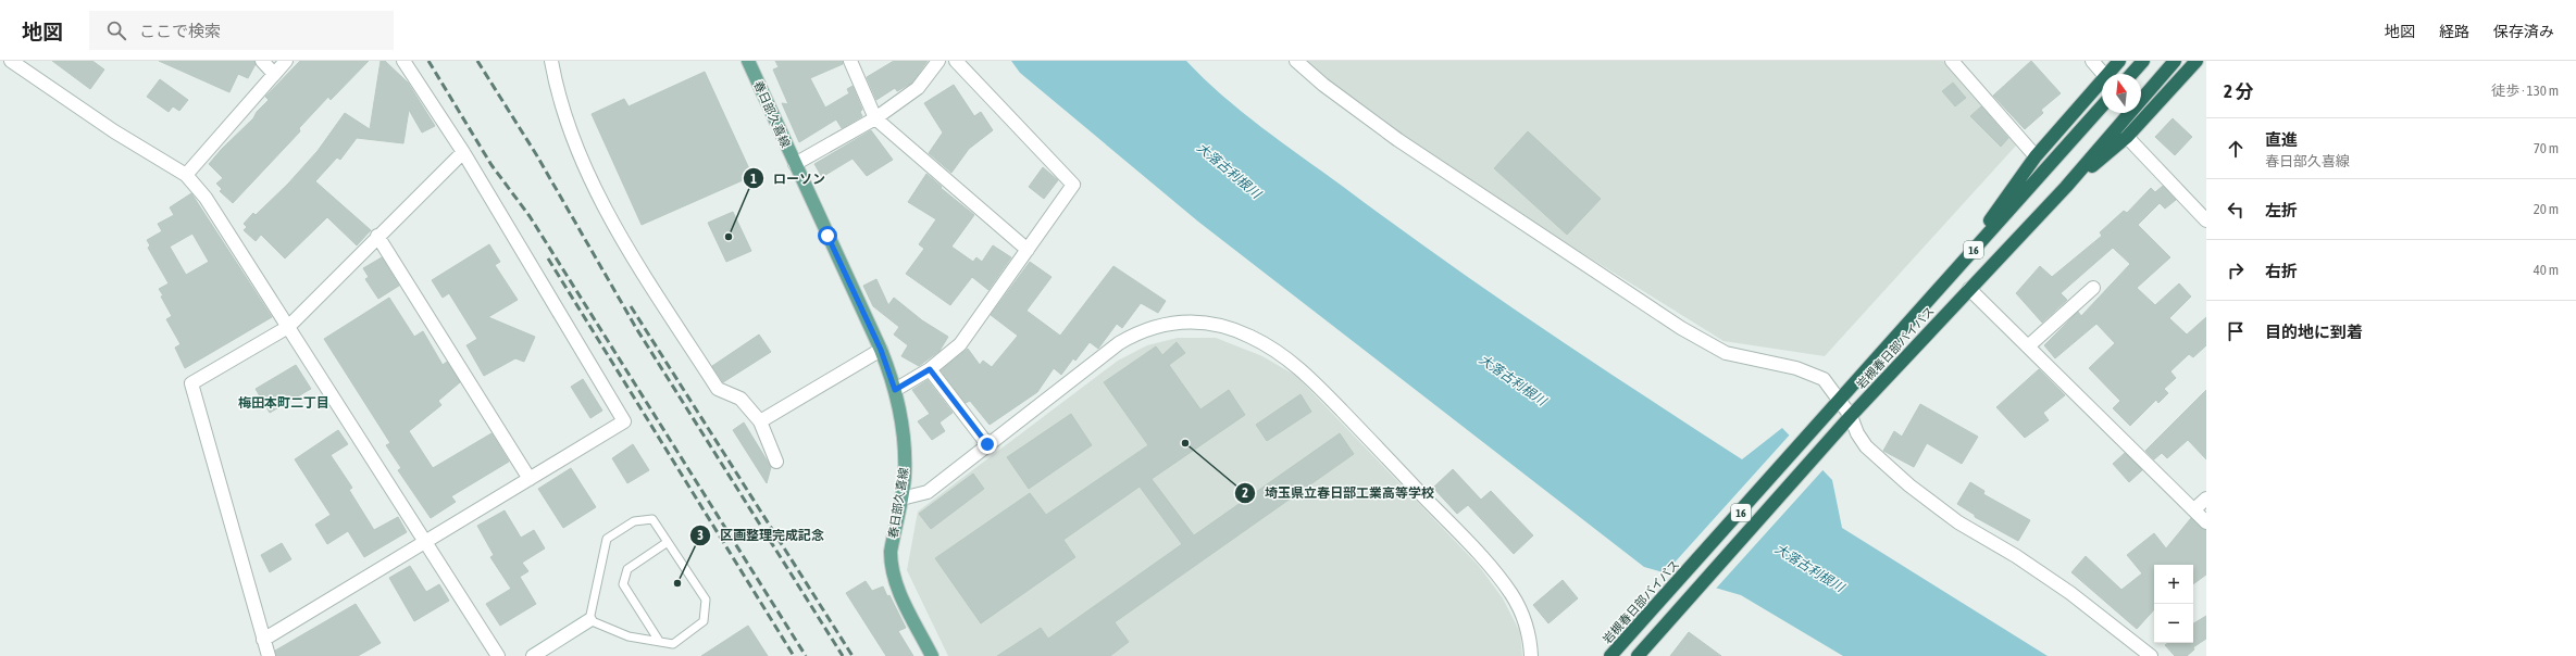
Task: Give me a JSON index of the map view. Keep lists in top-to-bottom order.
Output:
{
  "streets": {
    "highway": ["16", "岩槻春日部バイパス"],
    "main road": ["春日部久喜線"]
  },
  "crossings": [
    ["16", "岩槻春日部バイパス"]
  ],
  "districts": ["梅田本町二丁目"],
  "water": ["大落古利根川"],
  "places": ["ローソン", "埼玉県立春日部工業高等学校", "区画整理完成記念"],
  "north": "top",
  "page": {
    "header": "地図",
    "search": "ここで検索",
    "nav": ["地図", "経路", "保存済み"],
    "heading": ["2 分", "徒歩 · 130 m"],
    "list": [
      ["直進", "春日部久喜線", "70 m"],
      ["左折", "20 m"],
      ["右折", "40 m"],
      "目的地に到着"
    ],
    "map_buttons": ["+", "−"]
  }
}
